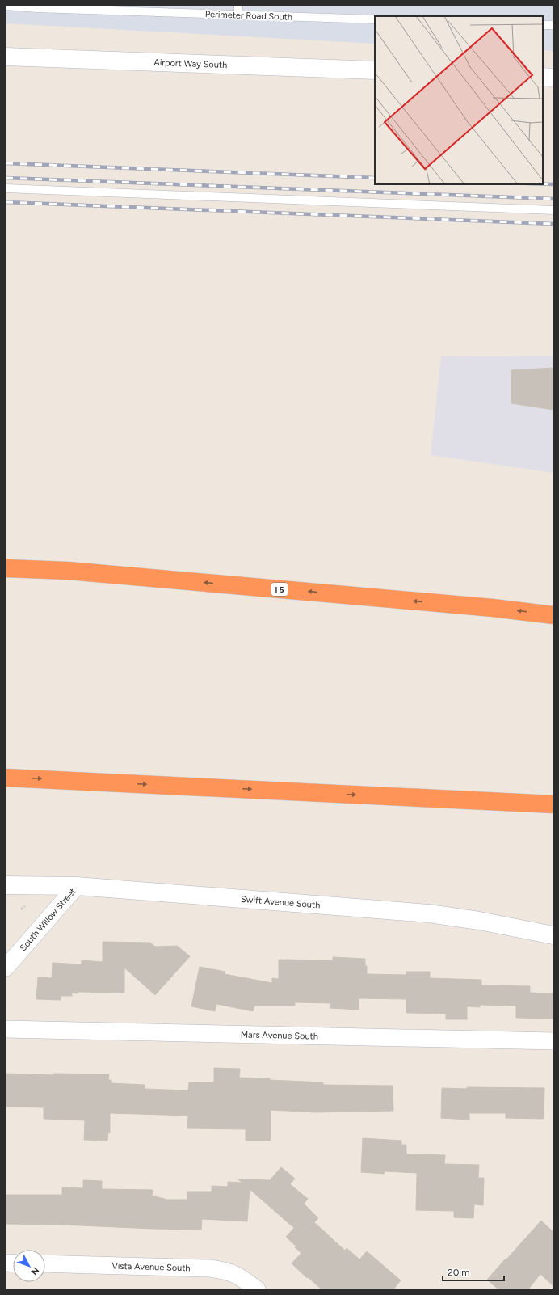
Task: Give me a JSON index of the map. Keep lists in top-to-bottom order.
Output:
{
  "streets": {
    "highway": ["I 5"],
    "street": [
      "Airport Way South",
      "Swift Avenue South",
      "South Willow Street",
      "Mars Avenue South",
      "Vista Avenue South"
    ],
    "lane": ["Perimeter Road South"]
  },
  "crossings": [
    ["Swift Avenue South", "South Willow Street"]
  ],
  "scale_bar": "20 m",
  "north": "bottom right"
}
